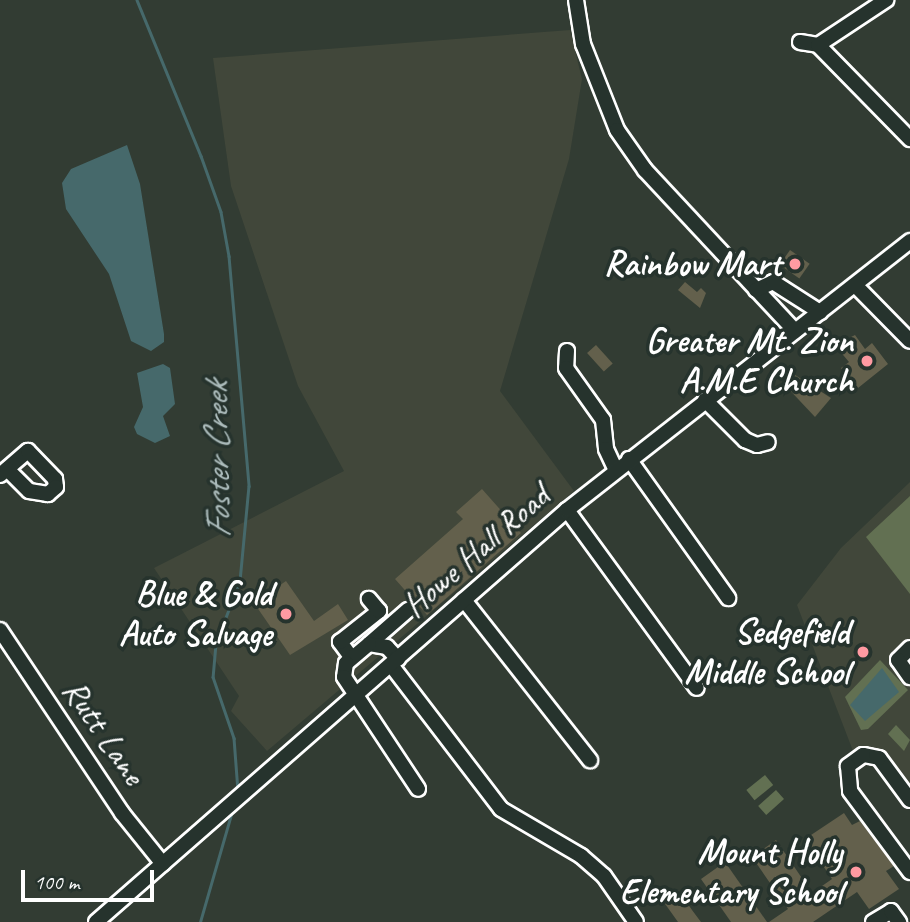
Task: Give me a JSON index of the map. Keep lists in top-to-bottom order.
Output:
{
  "streets": {
    "street": ["Howe Hall Road", "Rutt Lane"]
  },
  "crossings": [
    ["Howe Hall Road", "Rutt Lane"]
  ],
  "water": ["Foster Creek"],
  "places": [
    "Rainbow Mart",
    "Greater Mt. Zion A.M.E Church",
    "Blue & Gold Auto Salvage",
    "Sedgefield Middle School",
    "Mount Holly Elementary School"
  ],
  "scale_bar": "100 m"
}
